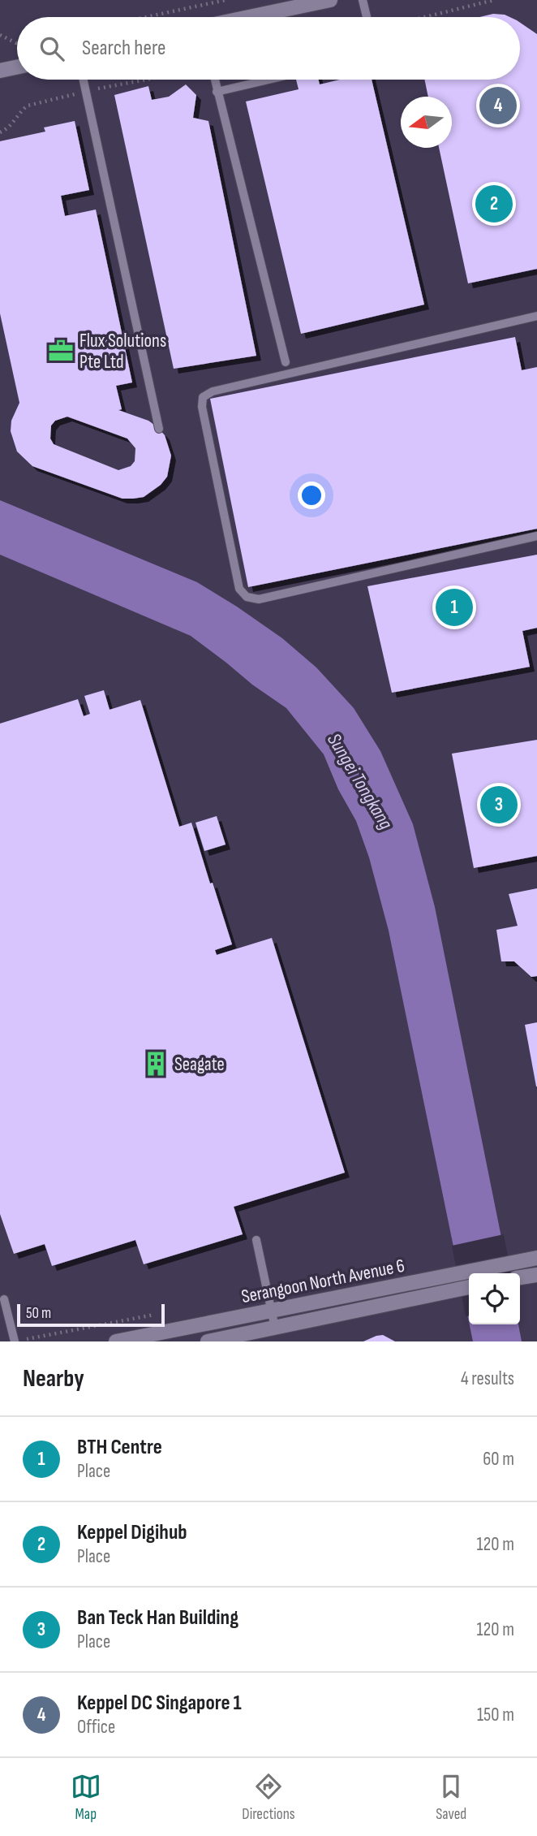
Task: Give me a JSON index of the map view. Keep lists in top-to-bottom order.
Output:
{
  "streets": {
    "street": ["Serangoon North Avenue 6"]
  },
  "water": ["Sungei Tongkang"],
  "places": {
    "office": ["Flux Solutions Pte Ltd"],
    "building": ["Seagate"]
  },
  "scale_bar": "50 m",
  "north": "left",
  "page": {
    "search": "Search here",
    "pins": [
      "4",
      "2",
      "1",
      "3"
    ],
    "scale": "50 m",
    "heading": ["Nearby", "4 results"],
    "list": [
      {
        "mark": "1",
        "name": "BTH Centre",
        "note": "Place",
        "value": "60 m"
      },
      {
        "mark": "2",
        "name": "Keppel Digihub",
        "note": "Place",
        "value": "120 m"
      },
      {
        "mark": "3",
        "name": "Ban Teck Han Building",
        "note": "Place",
        "value": "120 m"
      },
      {
        "mark": "4",
        "name": "Keppel DC Singapore 1",
        "note": "Office",
        "value": "150 m"
      }
    ],
    "nav": ["Map", "Directions", "Saved"]
  }
}
